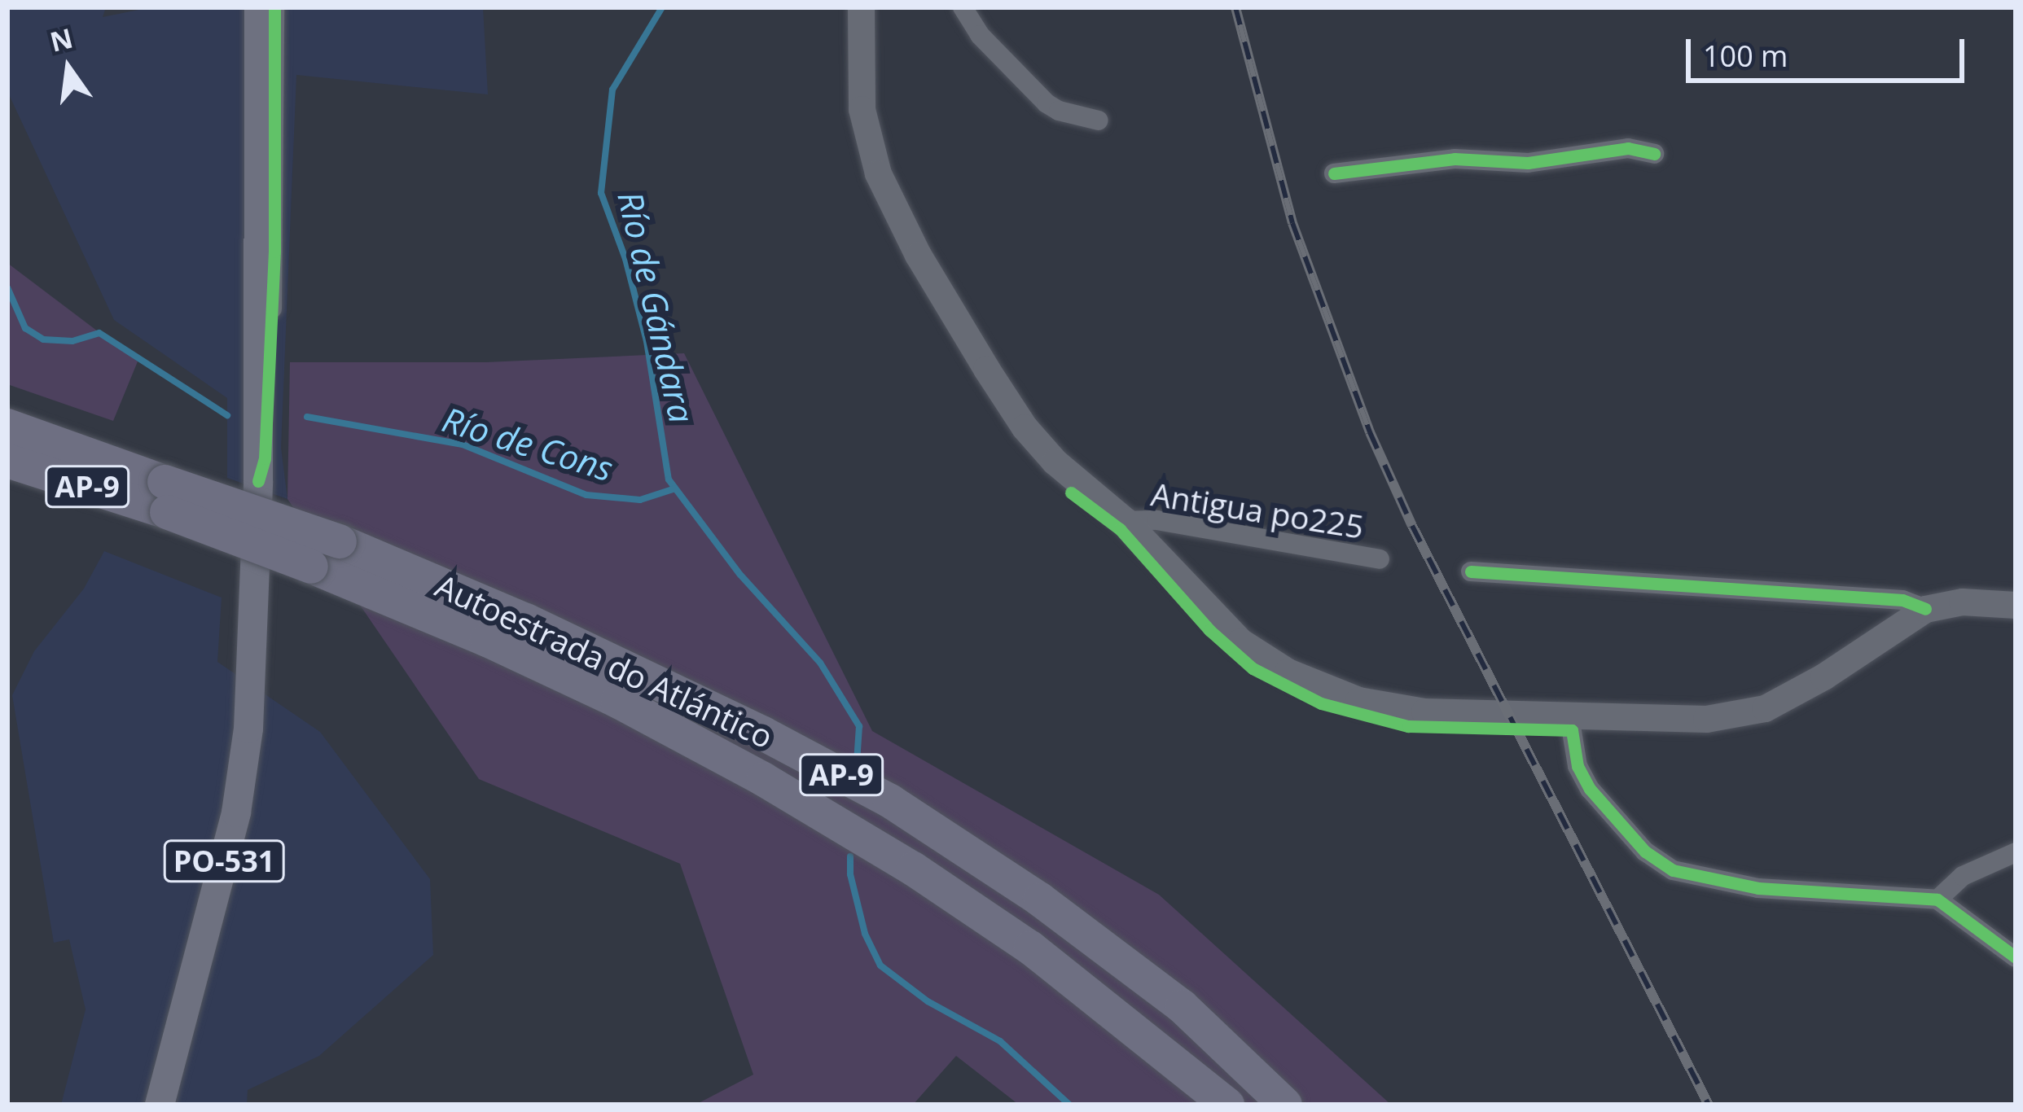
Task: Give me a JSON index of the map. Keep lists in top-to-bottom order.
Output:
{
  "streets": {
    "highway": ["AP-9", "Autoestrada do Atlántico"],
    "main road": ["PO-531"],
    "street": ["Antigua po225"]
  },
  "water": ["Río de Gándara", "Río de Cons"],
  "scale_bar": "100 m",
  "north": "top"
}
